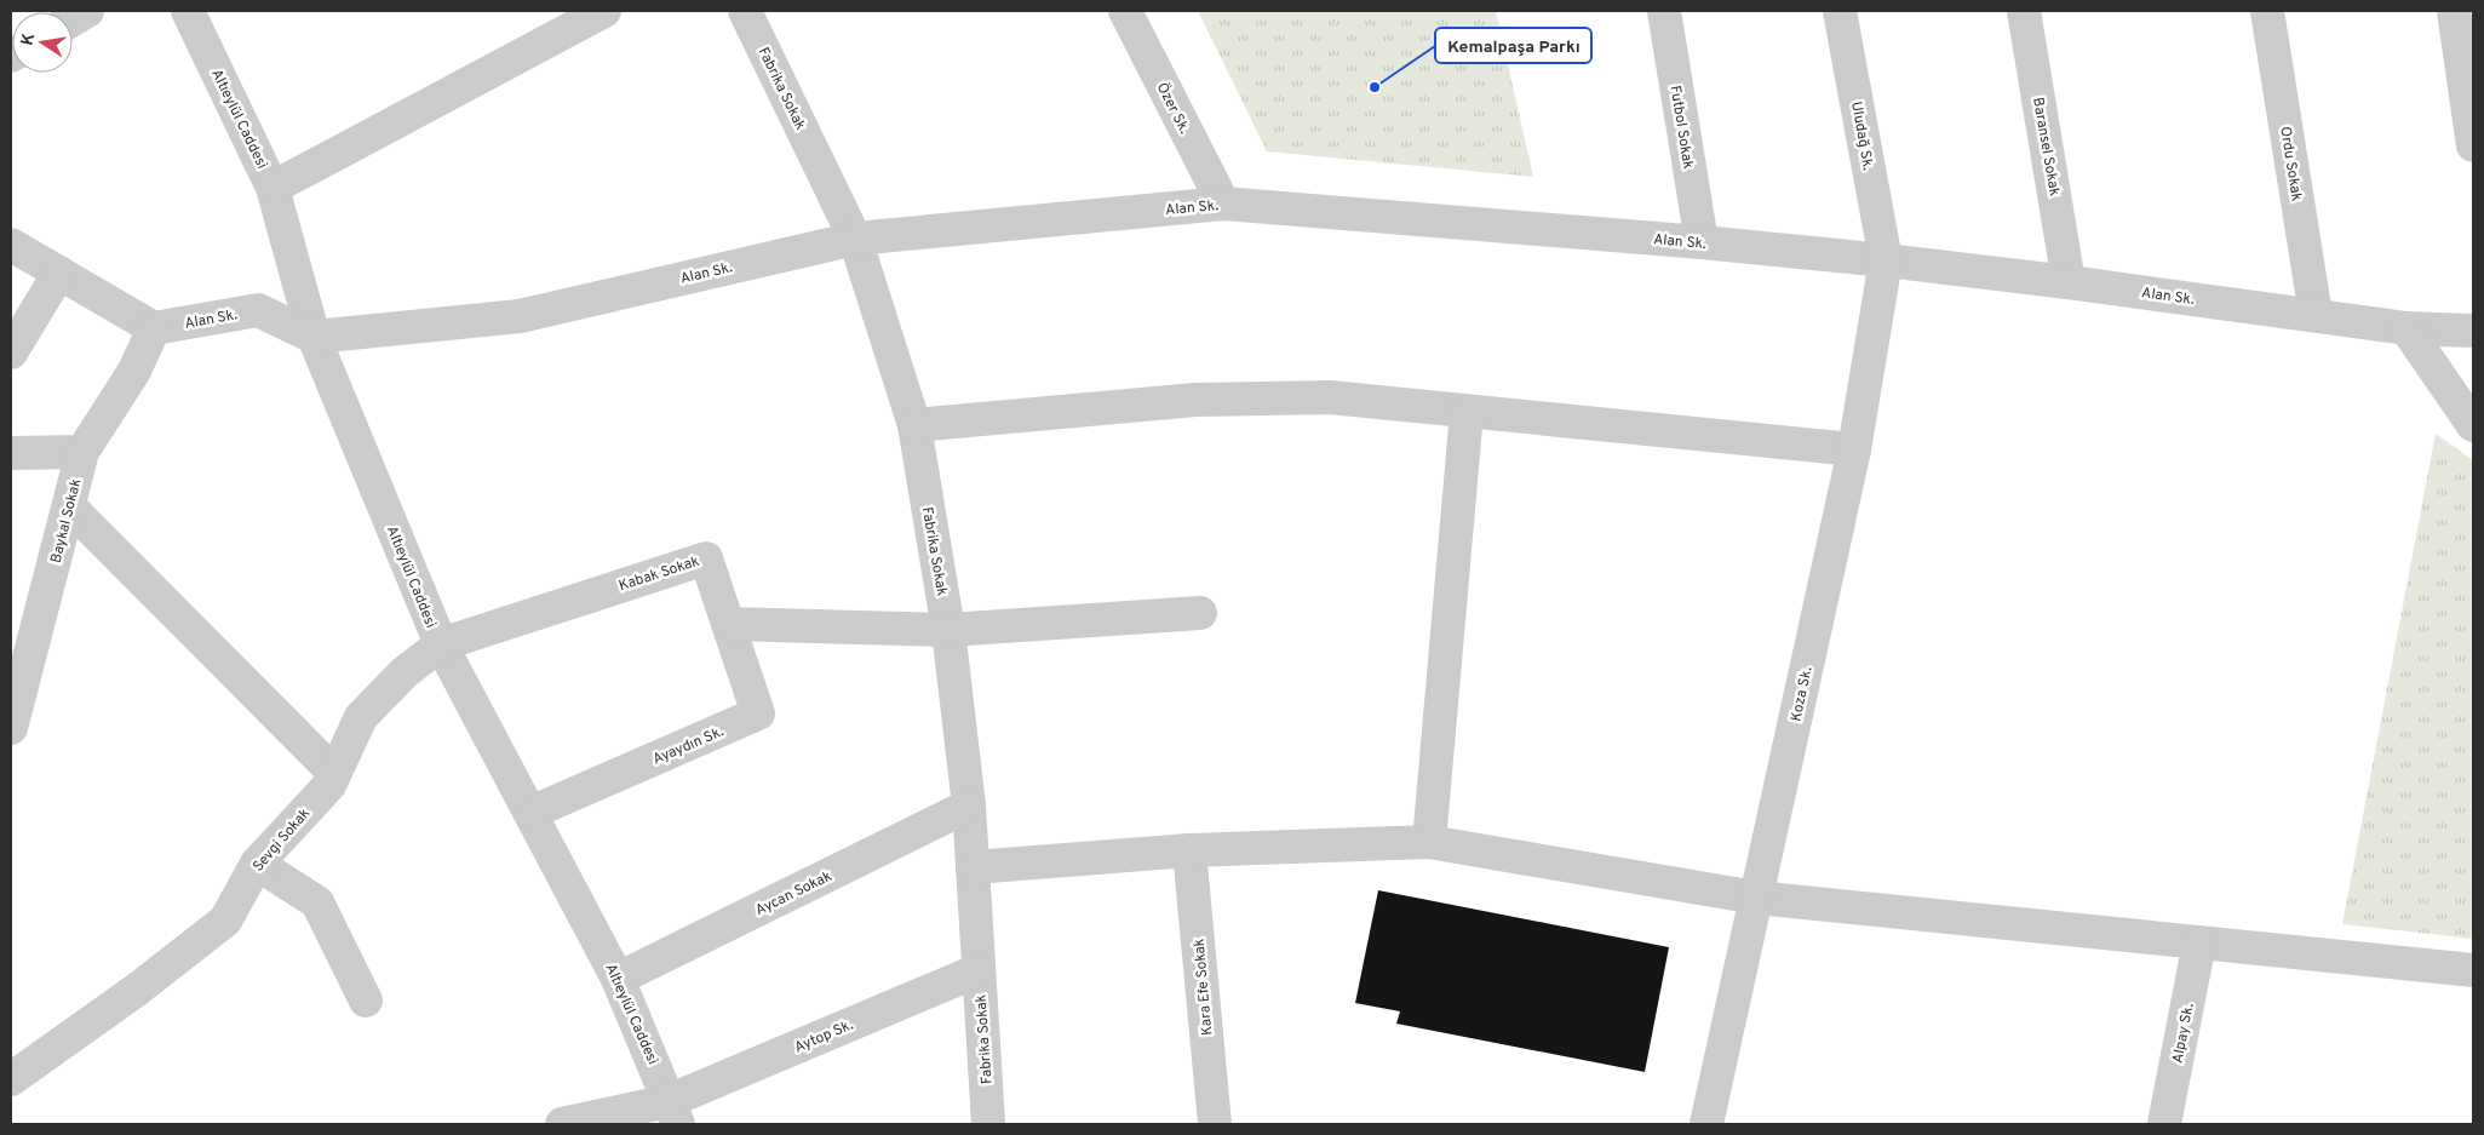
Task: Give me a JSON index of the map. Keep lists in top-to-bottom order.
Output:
{
  "streets": {
    "street": [
      "Fabrika Sokak",
      "Özer Sk.",
      "Altıeylül Caddesi",
      "Futbol Sokak",
      "Uludağ Sk.",
      "Baransel Sokak",
      "Ordu Sokak",
      "Alan Sk.",
      "Baykal Sokak",
      "Kabak Sokak",
      "Koza Sk.",
      "Ayaydın Sk.",
      "Sevgi Sokak",
      "Aycan Sokak",
      "Kara Efe Sokak",
      "Alpay Sk.",
      "Aytop Sk."
    ]
  },
  "crossings": [
    ["Fabrika Sokak", "Alan Sk."],
    ["Fabrika Sokak", "Aycan Sokak"],
    ["Fabrika Sokak", "Aytop Sk."],
    ["Özer Sk.", "Alan Sk."],
    ["Altıeylül Caddesi", "Alan Sk."],
    ["Altıeylül Caddesi", "Kabak Sokak"],
    ["Altıeylül Caddesi", "Ayaydın Sk."],
    ["Altıeylül Caddesi", "Sevgi Sokak"],
    ["Altıeylül Caddesi", "Aycan Sokak"],
    ["Altıeylül Caddesi", "Aytop Sk."],
    ["Futbol Sokak", "Alan Sk."],
    ["Uludağ Sk.", "Alan Sk."],
    ["Uludağ Sk.", "Koza Sk."],
    ["Baransel Sokak", "Alan Sk."],
    ["Ordu Sokak", "Alan Sk."],
    ["Alan Sk.", "Baykal Sokak"],
    ["Alan Sk.", "Koza Sk."],
    ["Kabak Sokak", "Ayaydın Sk."],
    ["Kabak Sokak", "Sevgi Sokak"]
  ],
  "places": ["Kemalpaşa Parkı"],
  "north": "left"
}
